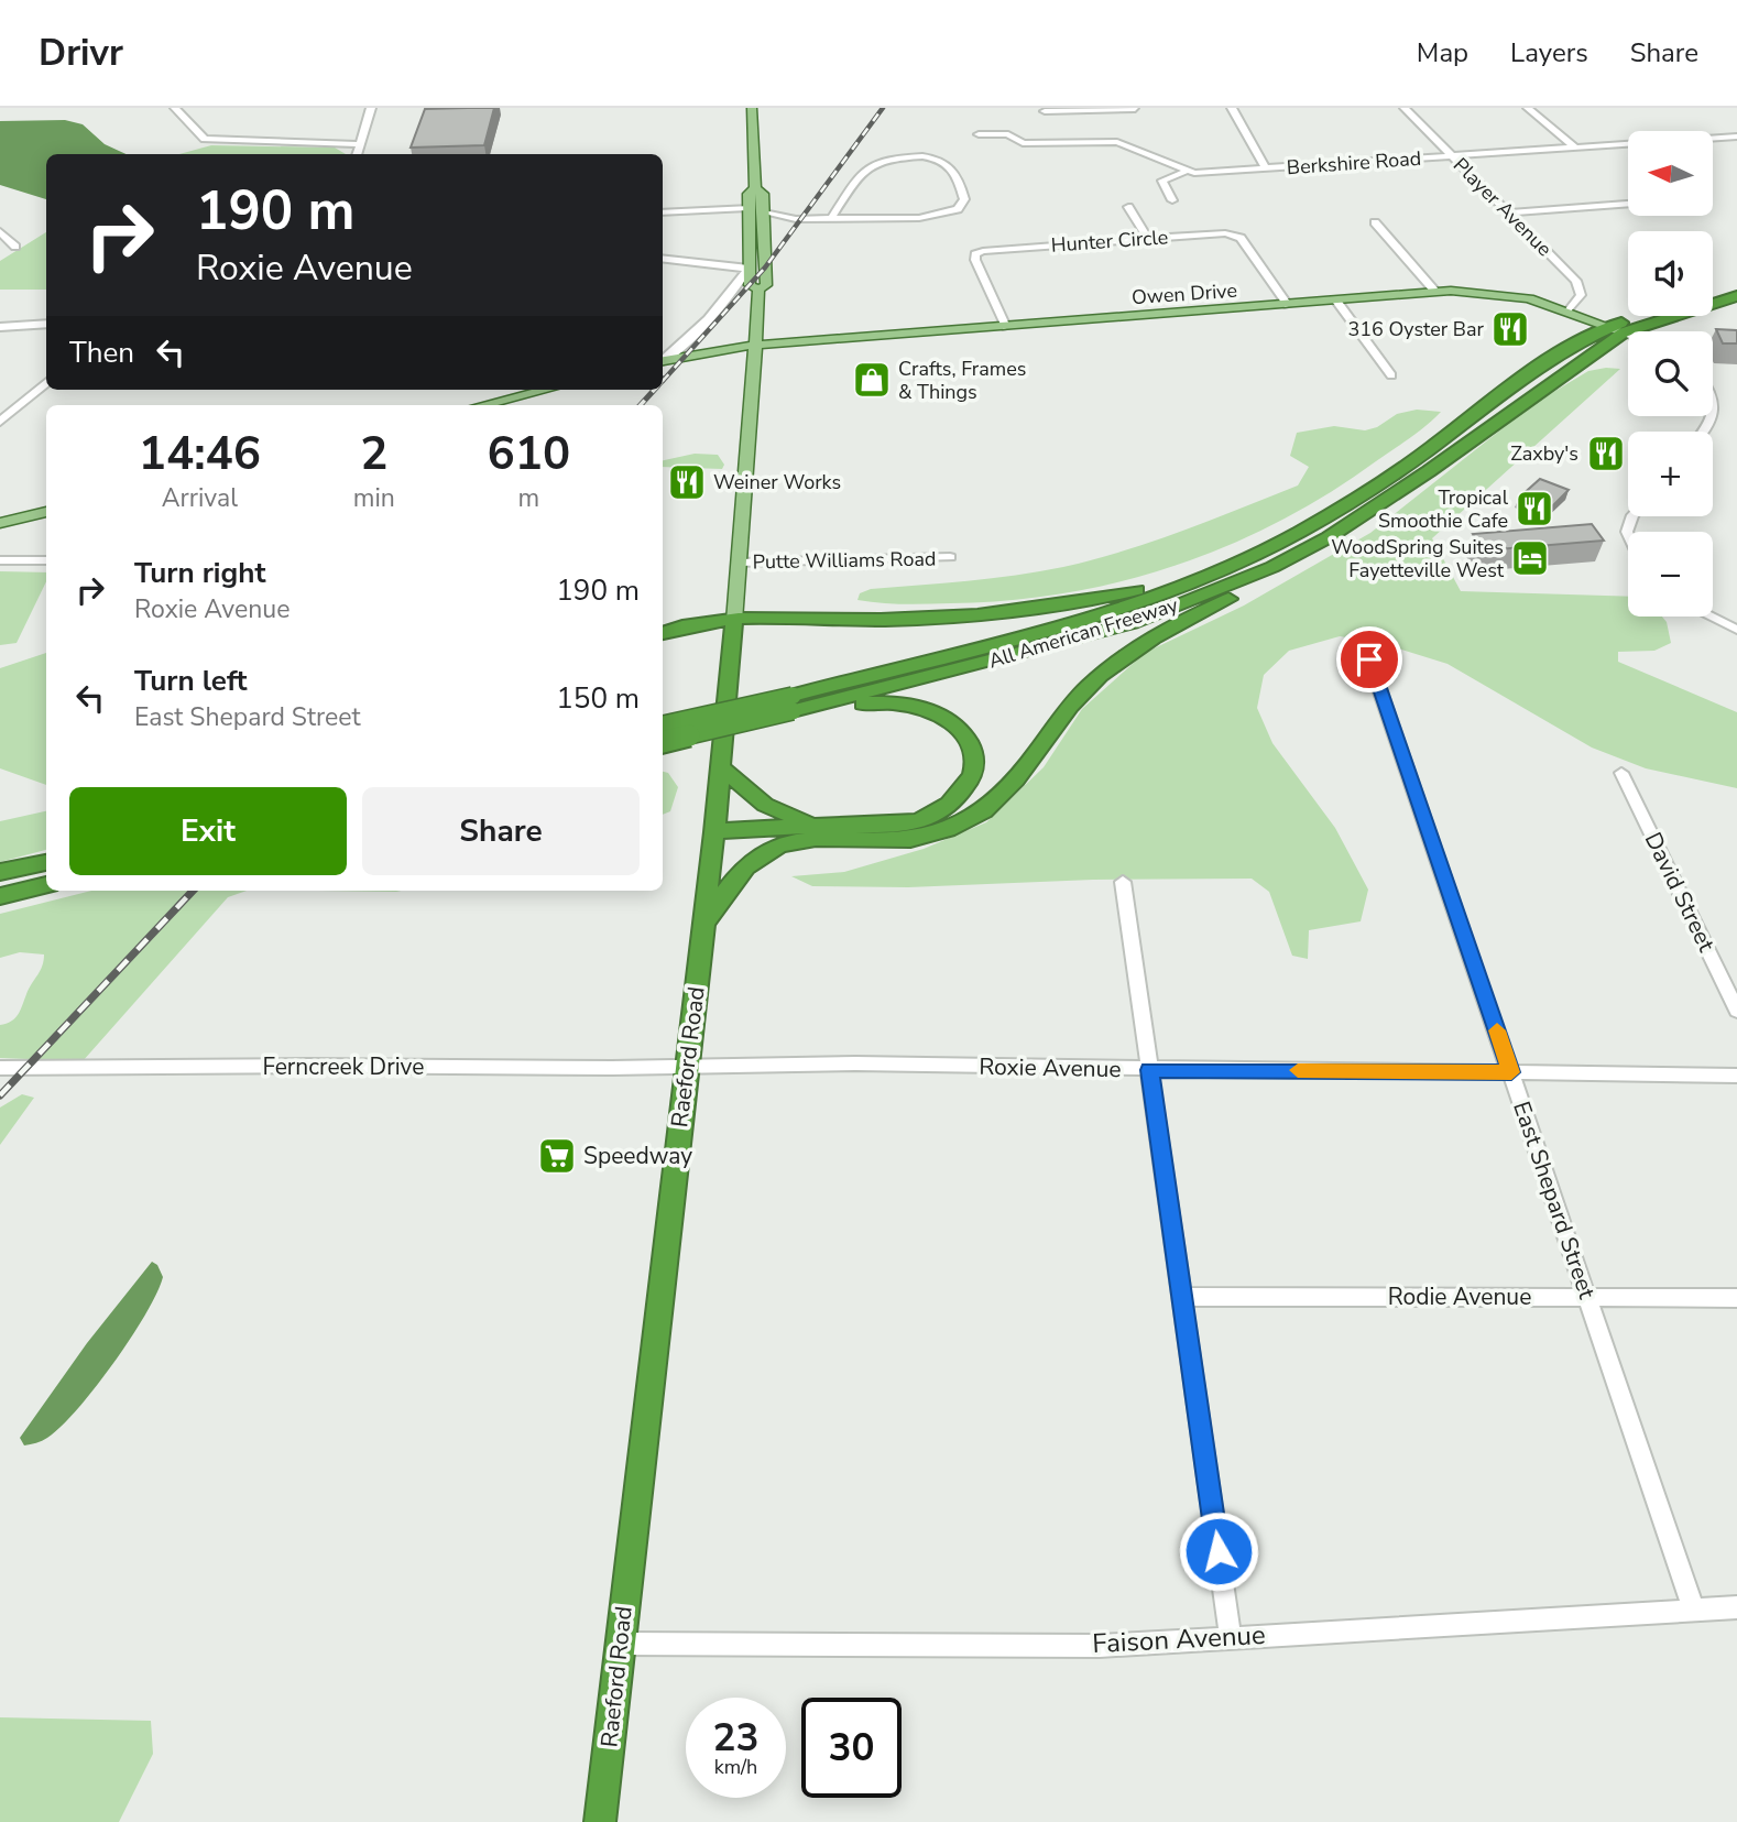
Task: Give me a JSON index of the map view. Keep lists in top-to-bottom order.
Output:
{
  "streets": {
    "highway": ["All American Freeway", "Raeford Road"],
    "main road": ["Owen Drive"],
    "street": [
      "Berkshire Road",
      "Player Avenue",
      "Hunter Circle",
      "Putte Williams Road",
      "David Street",
      "Ferncreek Drive",
      "Roxie Avenue",
      "East Shepard Street",
      "Rodie Avenue",
      "Faison Avenue"
    ]
  },
  "crossings": [
    ["Berkshire Road", "Player Avenue"],
    ["Player Avenue", "Owen Drive"],
    ["Hunter Circle", "Owen Drive"],
    ["Owen Drive", "All American Freeway"],
    ["Owen Drive", "Raeford Road"],
    ["Putte Williams Road", "Raeford Road"],
    ["Raeford Road", "Ferncreek Drive"],
    ["Raeford Road", "Roxie Avenue"],
    ["Raeford Road", "Faison Avenue"],
    ["Ferncreek Drive", "Roxie Avenue"],
    ["Roxie Avenue", "East Shepard Street"],
    ["East Shepard Street", "Rodie Avenue"],
    ["East Shepard Street", "Faison Avenue"]
  ],
  "places": {
    "restaurant": [
      "316 Oyster Bar",
      "Zaxby's",
      "Weiner Works",
      "Tropical Smoothie Cafe"
    ],
    "shop": ["Crafts, Frames & Things"],
    "hotel": ["WoodSpring Suites Fayetteville West"],
    "supermarket": ["Speedway"]
  },
  "north": "left",
  "page": {
    "header": "Drivr",
    "nav": ["Map", "Layers", "Share"],
    "map_buttons": ["+", "−"],
    "turn": ["190 m", "Roxie Avenue"],
    "then": "Then",
    "eta": [
      "14:46",
      "Arrival",
      "2",
      "min",
      "610",
      "m"
    ],
    "list": [
      {
        "name": "Turn right",
        "note": "Roxie Avenue",
        "value": "190 m"
      },
      {
        "name": "Turn left",
        "note": "East Shepard Street",
        "value": "150 m"
      }
    ],
    "buttons": ["Exit", "Share"],
    "speed": "23 km/h",
    "limit": "30"
  }
}
